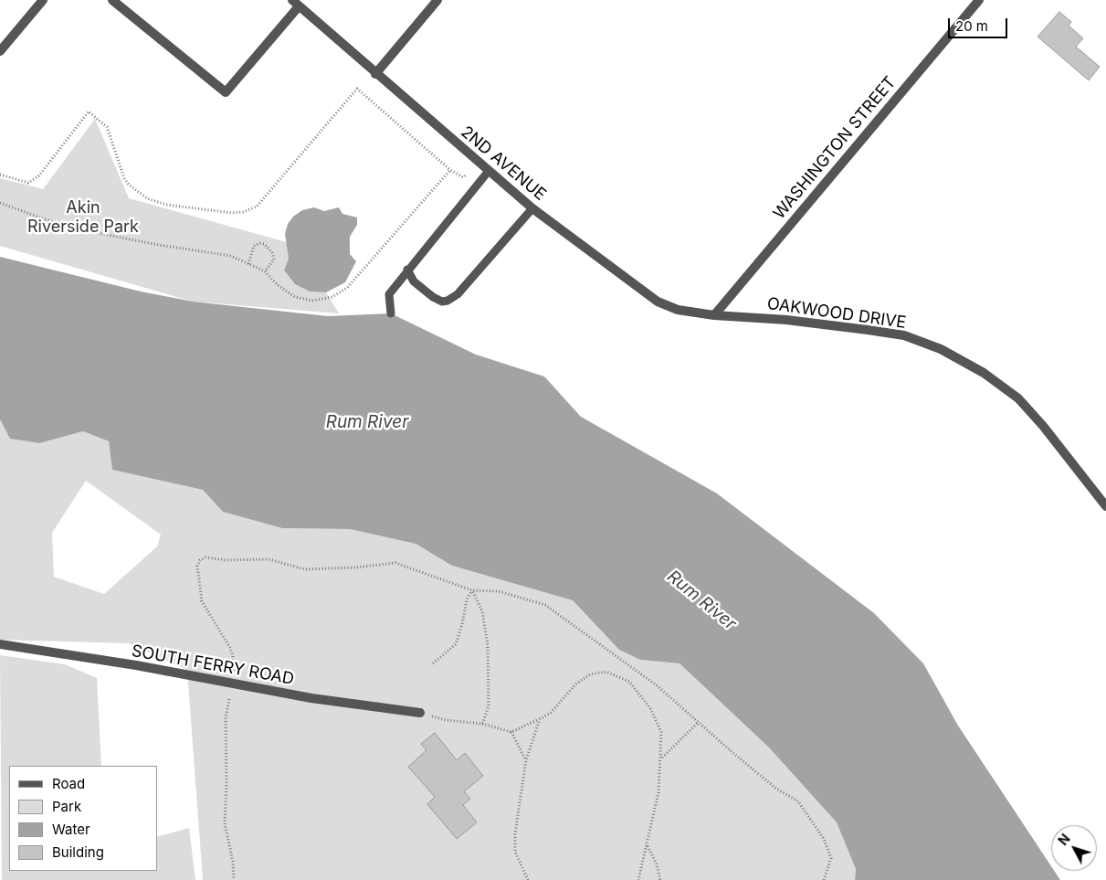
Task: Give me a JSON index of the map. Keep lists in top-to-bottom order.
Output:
{
  "streets": {
    "street": [
      "WASHINGTON STREET",
      "2ND AVENUE",
      "OAKWOOD DRIVE",
      "SOUTH FERRY ROAD"
    ]
  },
  "crossings": [
    ["WASHINGTON STREET", "2ND AVENUE"],
    ["WASHINGTON STREET", "OAKWOOD DRIVE"],
    ["2ND AVENUE", "OAKWOOD DRIVE"]
  ],
  "water": ["Rum River"],
  "parks": ["Akin Riverside Park"],
  "legend": [
    "Road",
    "Park",
    "Water",
    "Building"
  ],
  "scale_bar": "20 m",
  "north": "top left"
}
